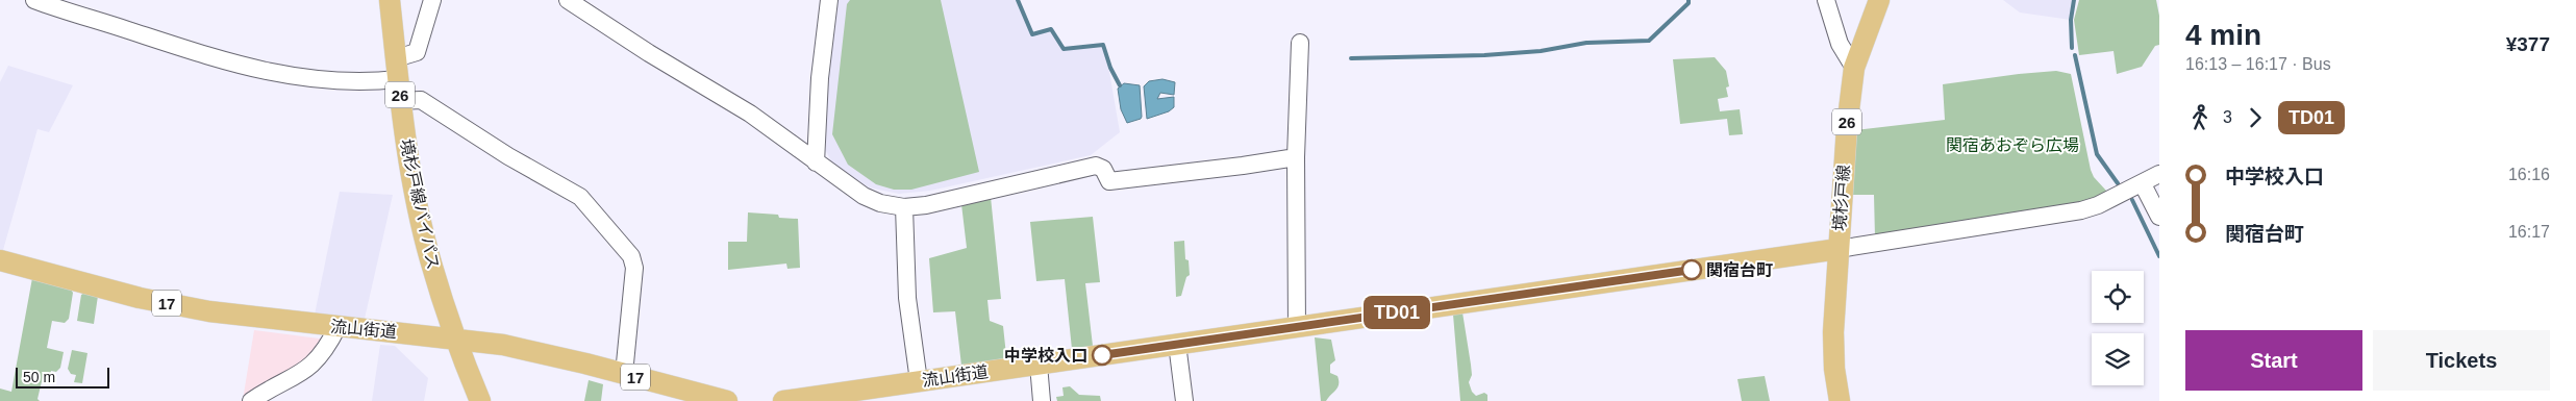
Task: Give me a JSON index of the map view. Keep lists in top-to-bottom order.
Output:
{
  "streets": {
    "main road": [
      "26",
      "境杉戸線",
      "境杉戸線バイパス",
      "17",
      "流山街道"
    ]
  },
  "crossings": [
    ["境杉戸線", "流山街道"],
    ["境杉戸線バイパス", "流山街道"]
  ],
  "parks": ["関宿あおぞら広場"],
  "places": ["関宿台町", "中学校入口"],
  "lines": ["bus line TD01"],
  "scale_bar": "50 m",
  "page": {
    "on_map": "TD01",
    "heading": ["4 min", "16:13 – 16:17 · Bus", "¥377"],
    "legs": ["3", "TD01"],
    "list": [
      {
        "name": "中学校入口",
        "value": "16:16"
      },
      {
        "name": "関宿台町",
        "value": "16:17"
      }
    ],
    "buttons": ["Start", "Tickets"],
    "scale": "50 m"
  }
}
